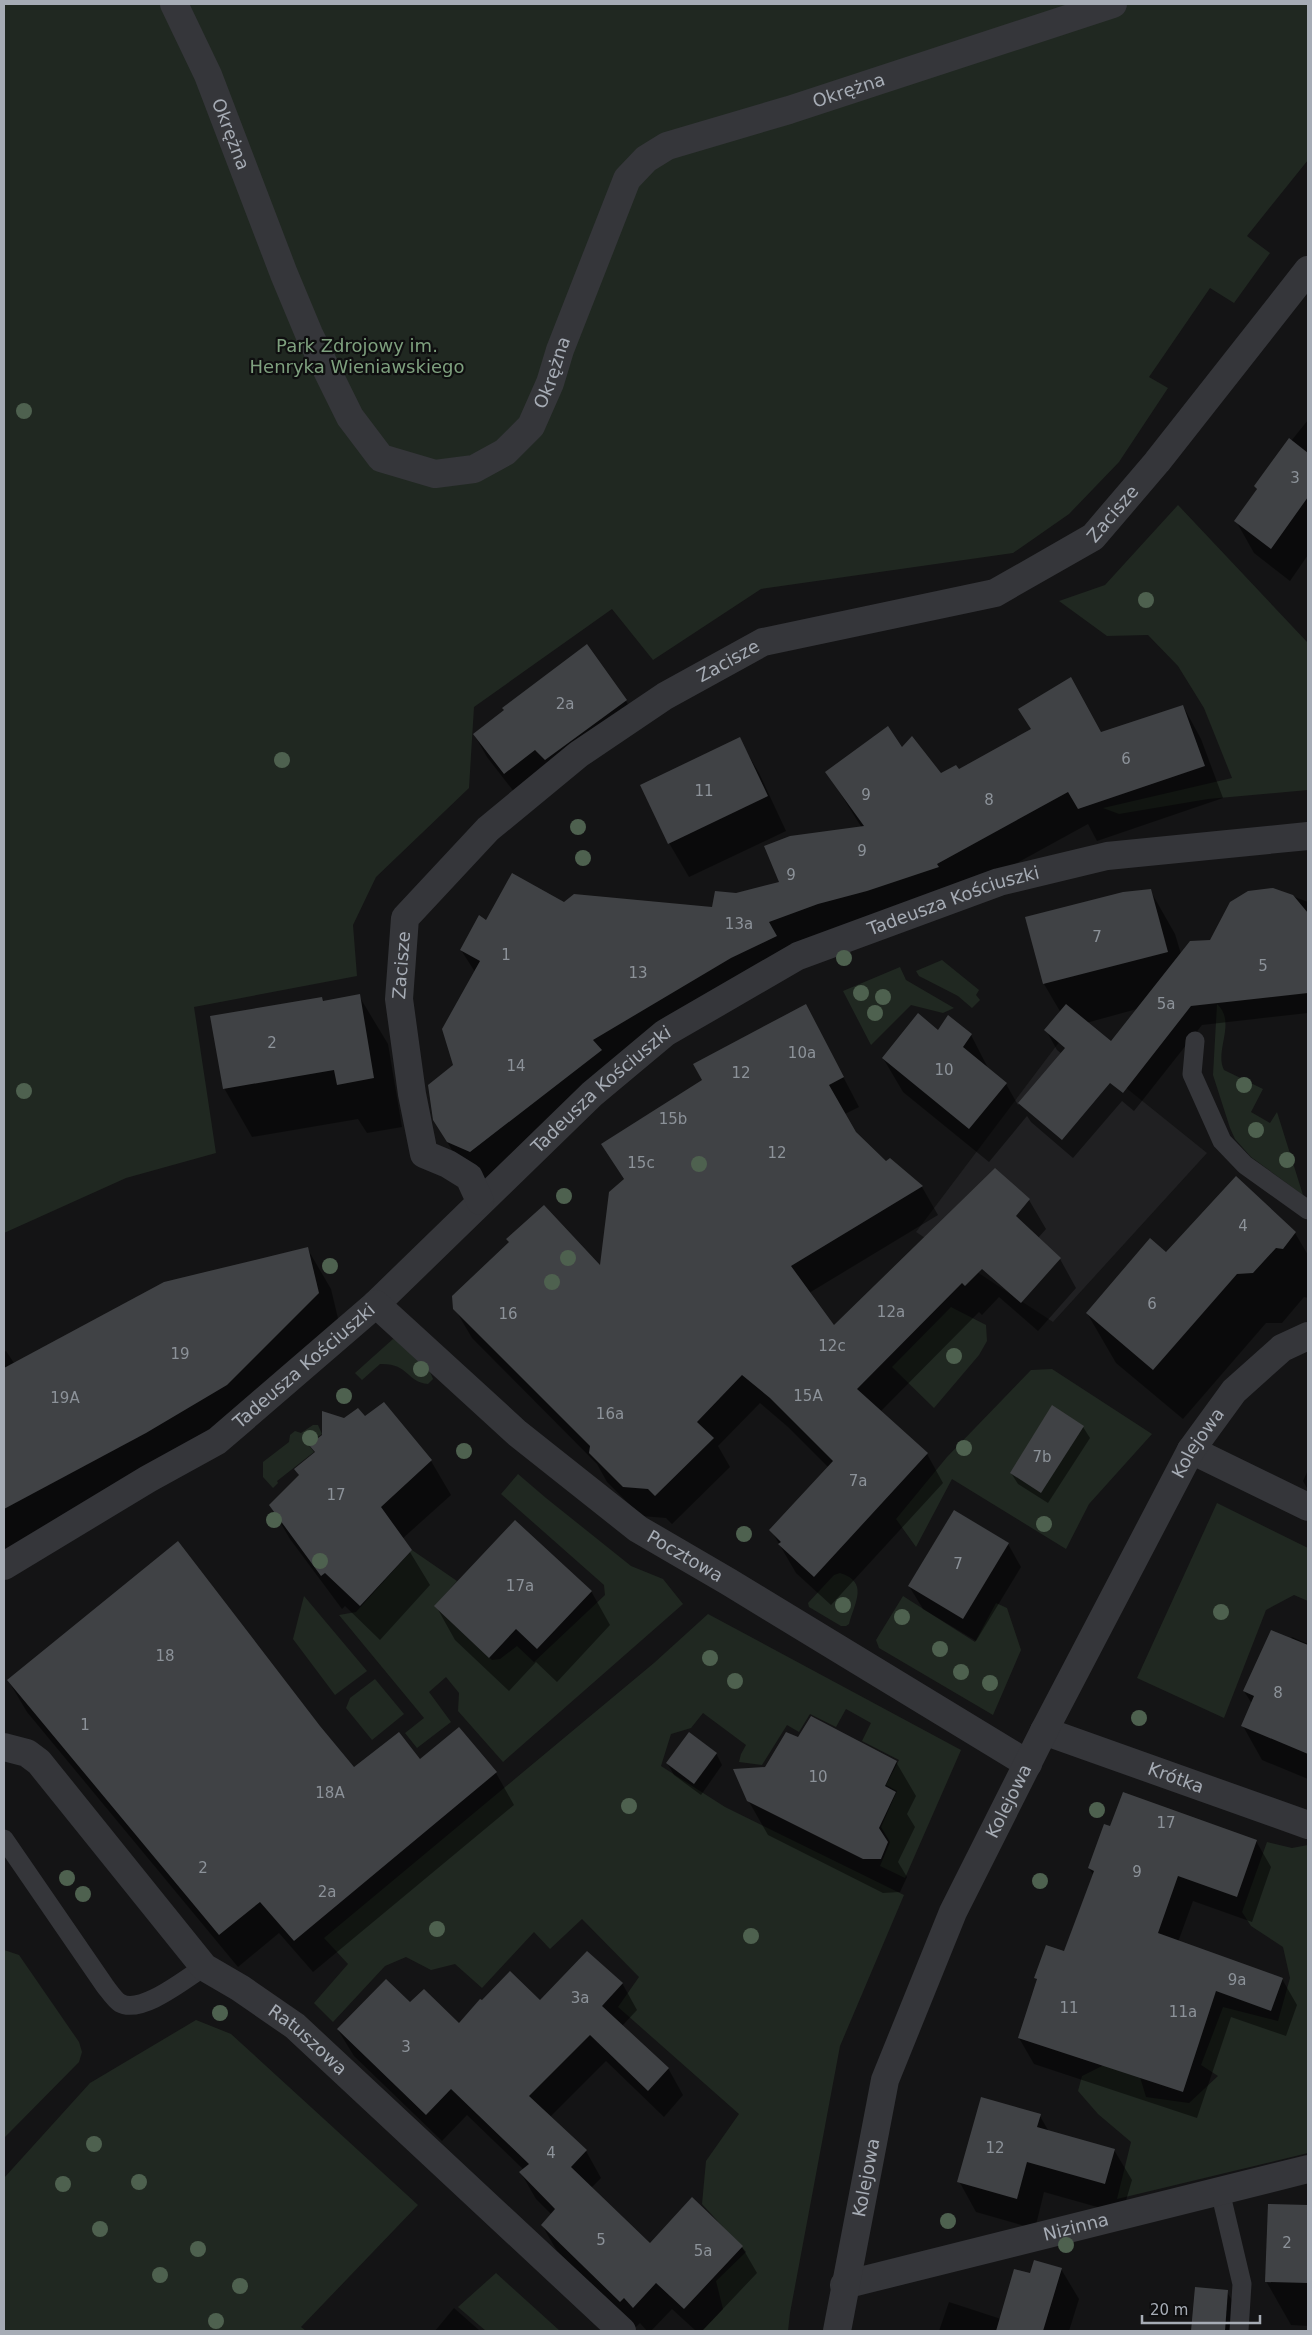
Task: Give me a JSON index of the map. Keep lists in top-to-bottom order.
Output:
{
  "streets": {
    "street": [
      "Okrężna",
      "Zacisze",
      "Tadeusza Kościuszki",
      "Kolejowa",
      "Pocztowa",
      "Krótka",
      "Ratuszowa",
      "Nizinna"
    ]
  },
  "crossings": [
    ["Zacisze", "Tadeusza Kościuszki"],
    ["Tadeusza Kościuszki", "Pocztowa"],
    ["Kolejowa", "Pocztowa"],
    ["Kolejowa", "Krótka"],
    ["Kolejowa", "Nizinna"]
  ],
  "parks": ["Park Zdrojowy im. Henryka Wieniawskiego"],
  "house_numbers": [
    "3",
    "2a",
    "6",
    "11",
    "9",
    "8",
    "9",
    "9",
    "13a",
    "7",
    "1",
    "5",
    "13",
    "5a",
    "2",
    "10a",
    "14",
    "10",
    "12",
    "15b",
    "12",
    "15c",
    "4",
    "6",
    "12a",
    "16",
    "12c",
    "19",
    "15A",
    "19A",
    "16a",
    "7b",
    "7a",
    "17",
    "7",
    "17a",
    "18",
    "8",
    "1",
    "10",
    "18A",
    "17",
    "2",
    "9",
    "2a",
    "9a",
    "3a",
    "11",
    "11a",
    "3",
    "12",
    "4",
    "5",
    "2",
    "5a"
  ],
  "scale_bar": "20 m"
}
